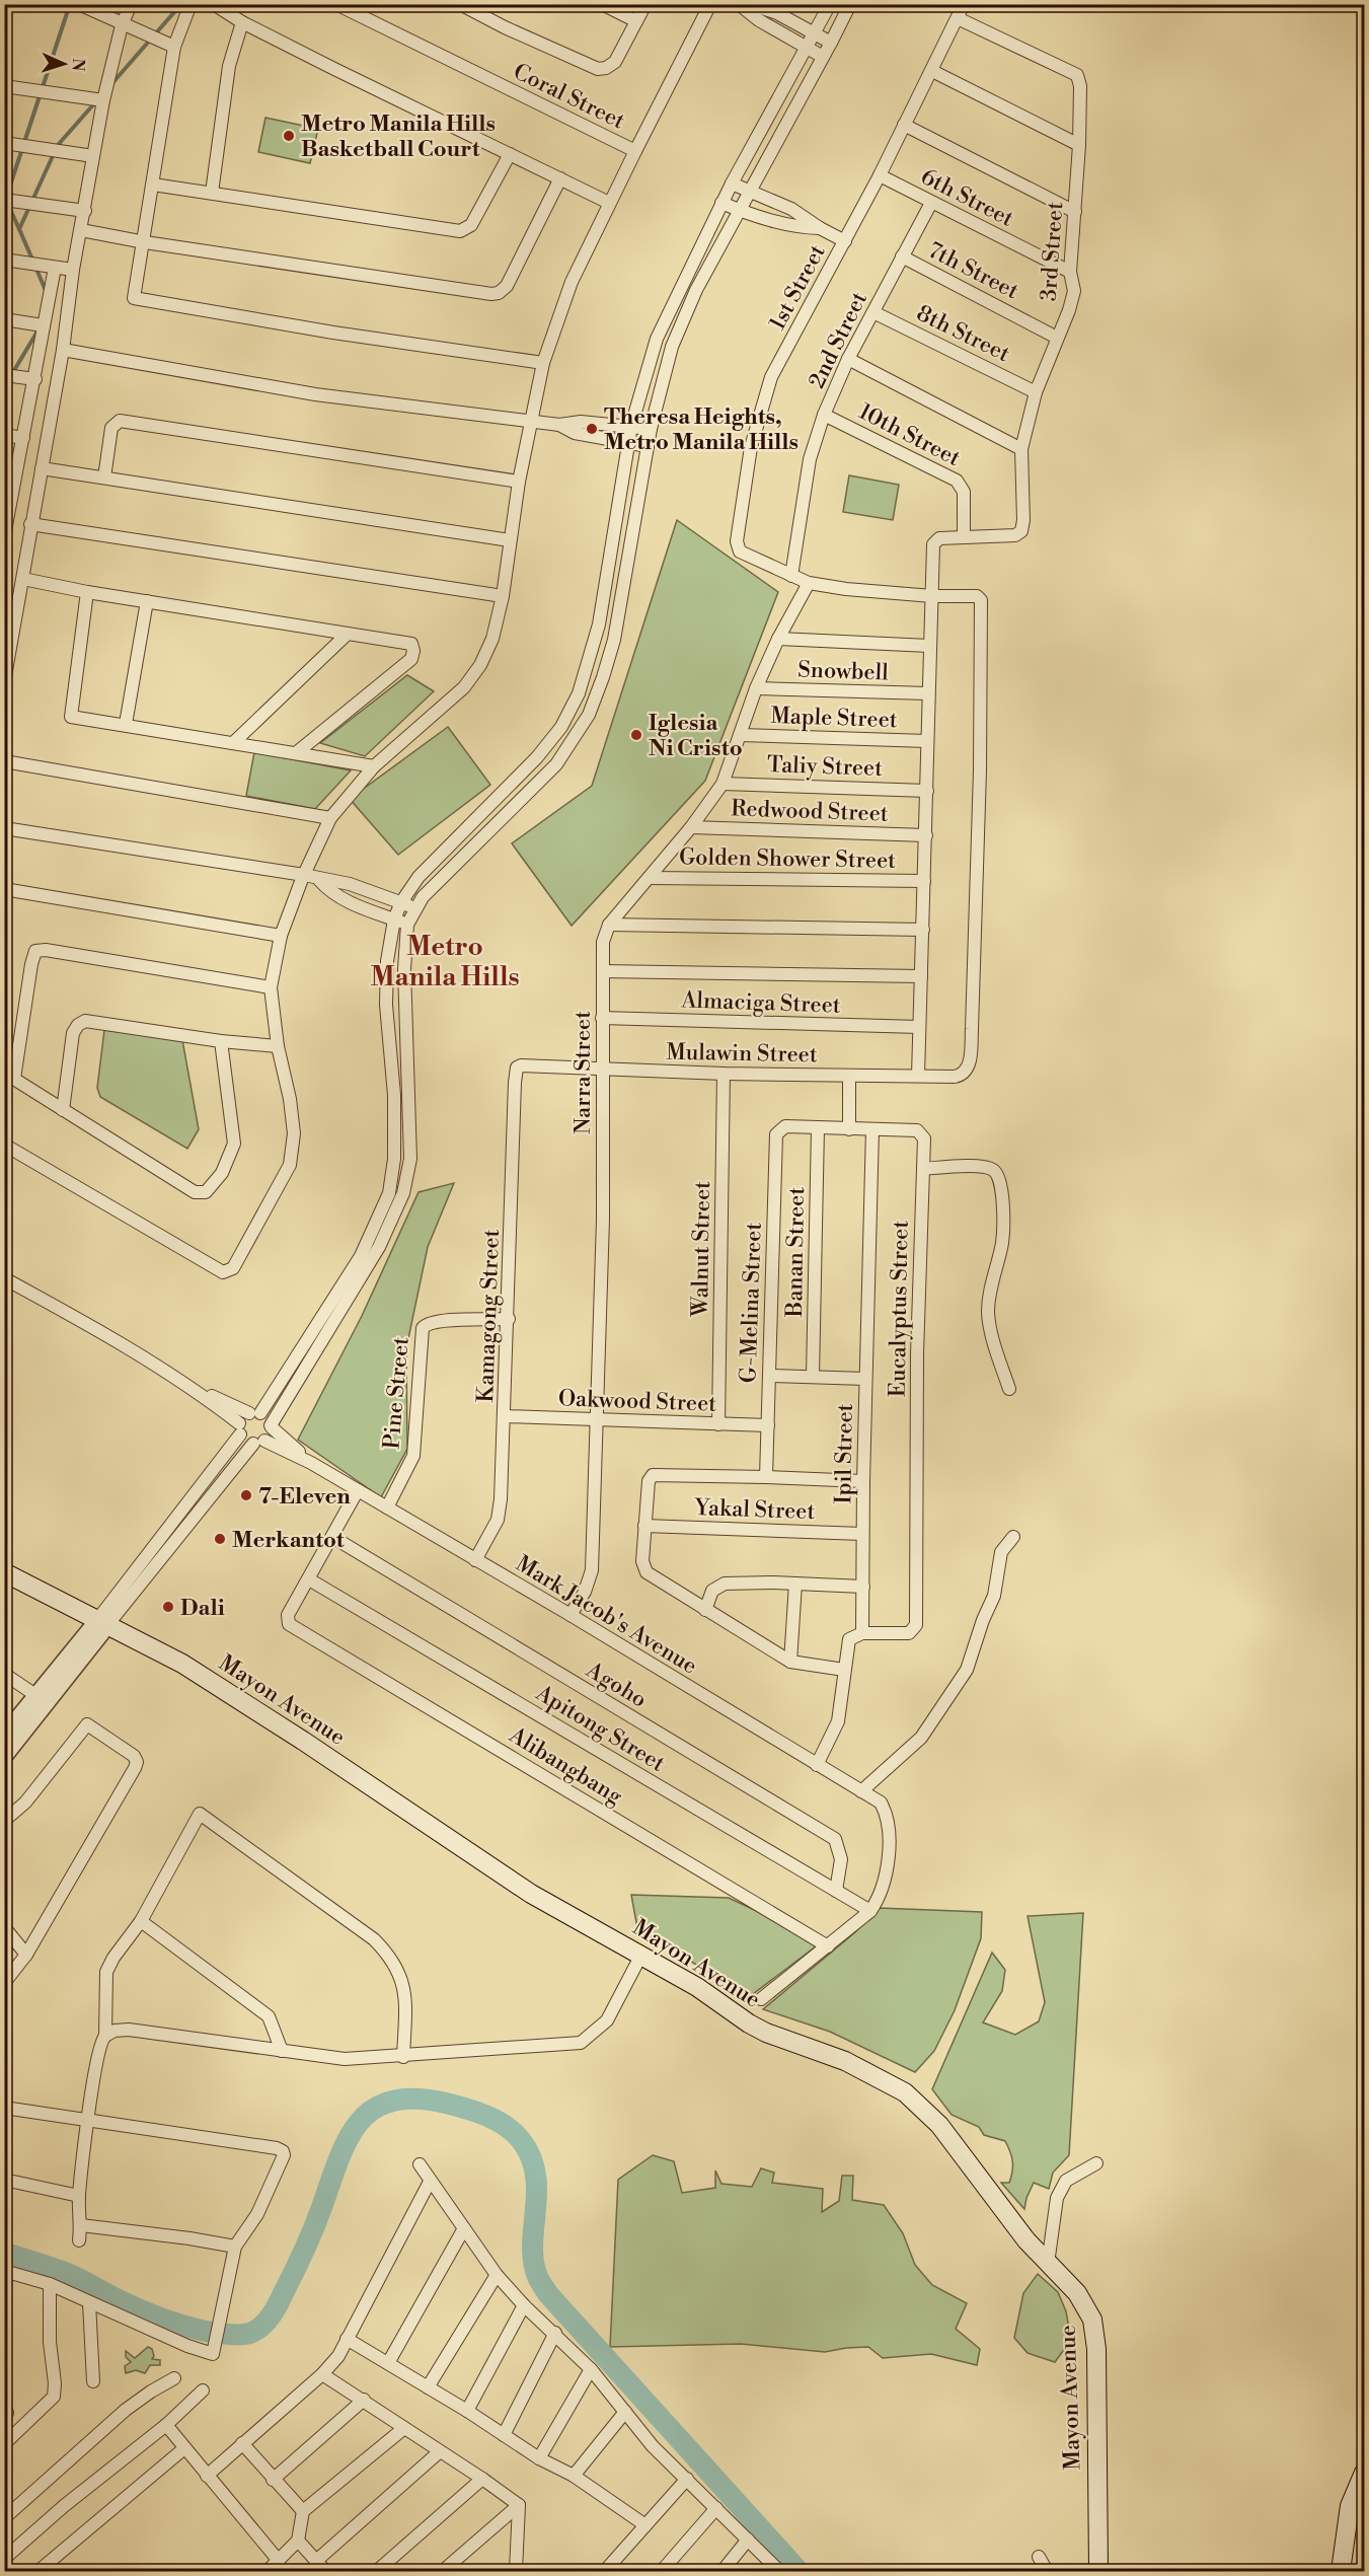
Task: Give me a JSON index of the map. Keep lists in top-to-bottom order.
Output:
{
  "streets": {
    "main road": ["Mayon Avenue"],
    "street": [
      "Coral Street",
      "6th Street",
      "3rd Street",
      "7th Street",
      "1st Street",
      "8th Street",
      "2nd Street",
      "10th Street",
      "Snowbell",
      "Maple Street",
      "Taliy Street",
      "Redwood Street",
      "Golden Shower Street",
      "Almaciga Street",
      "Mulawin Street",
      "Narra Street",
      "Walnut Street",
      "Banan Street",
      "G-Melina Street",
      "Eucalyptus Street",
      "Kamagong Street",
      "Pine Street",
      "Oakwood Street",
      "Ipil Street",
      "Yakal Street",
      "Mark Jacob's Avenue",
      "Agoho",
      "Apitong Street",
      "Alibangbang"
    ]
  },
  "crossings": [
    ["6th Street", "3rd Street"],
    ["6th Street", "1st Street"],
    ["6th Street", "2nd Street"],
    ["3rd Street", "7th Street"],
    ["3rd Street", "1st Street"],
    ["3rd Street", "8th Street"],
    ["3rd Street", "10th Street"],
    ["7th Street", "2nd Street"],
    ["1st Street", "2nd Street"],
    ["8th Street", "2nd Street"],
    ["2nd Street", "10th Street"],
    ["Snowbell", "Narra Street"],
    ["Maple Street", "Narra Street"],
    ["Taliy Street", "Narra Street"],
    ["Redwood Street", "Narra Street"],
    ["Golden Shower Street", "Narra Street"],
    ["Almaciga Street", "Narra Street"],
    ["Mulawin Street", "Narra Street"],
    ["Mulawin Street", "Walnut Street"],
    ["Mulawin Street", "Kamagong Street"],
    ["Narra Street", "Oakwood Street"],
    ["Narra Street", "Mark Jacob's Avenue"],
    ["Walnut Street", "Oakwood Street"],
    ["Banan Street", "Eucalyptus Street"],
    ["G-Melina Street", "Eucalyptus Street"],
    ["G-Melina Street", "Oakwood Street"],
    ["Eucalyptus Street", "Ipil Street"],
    ["Kamagong Street", "Pine Street"],
    ["Kamagong Street", "Oakwood Street"],
    ["Kamagong Street", "Mark Jacob's Avenue"],
    ["Pine Street", "Mark Jacob's Avenue"],
    ["Ipil Street", "Yakal Street"],
    ["Mark Jacob's Avenue", "Apitong Street"],
    ["Agoho", "Apitong Street"],
    ["Apitong Street", "Alibangbang"]
  ],
  "districts": ["Metro Manila Hills"],
  "places": [
    "Metro Manila Hills Basketball Court",
    "Theresa Heights, Metro Manila Hills",
    "Iglesia Ni Cristo",
    "7-Eleven",
    "Merkantot",
    "Dali"
  ],
  "north": "right"
}
